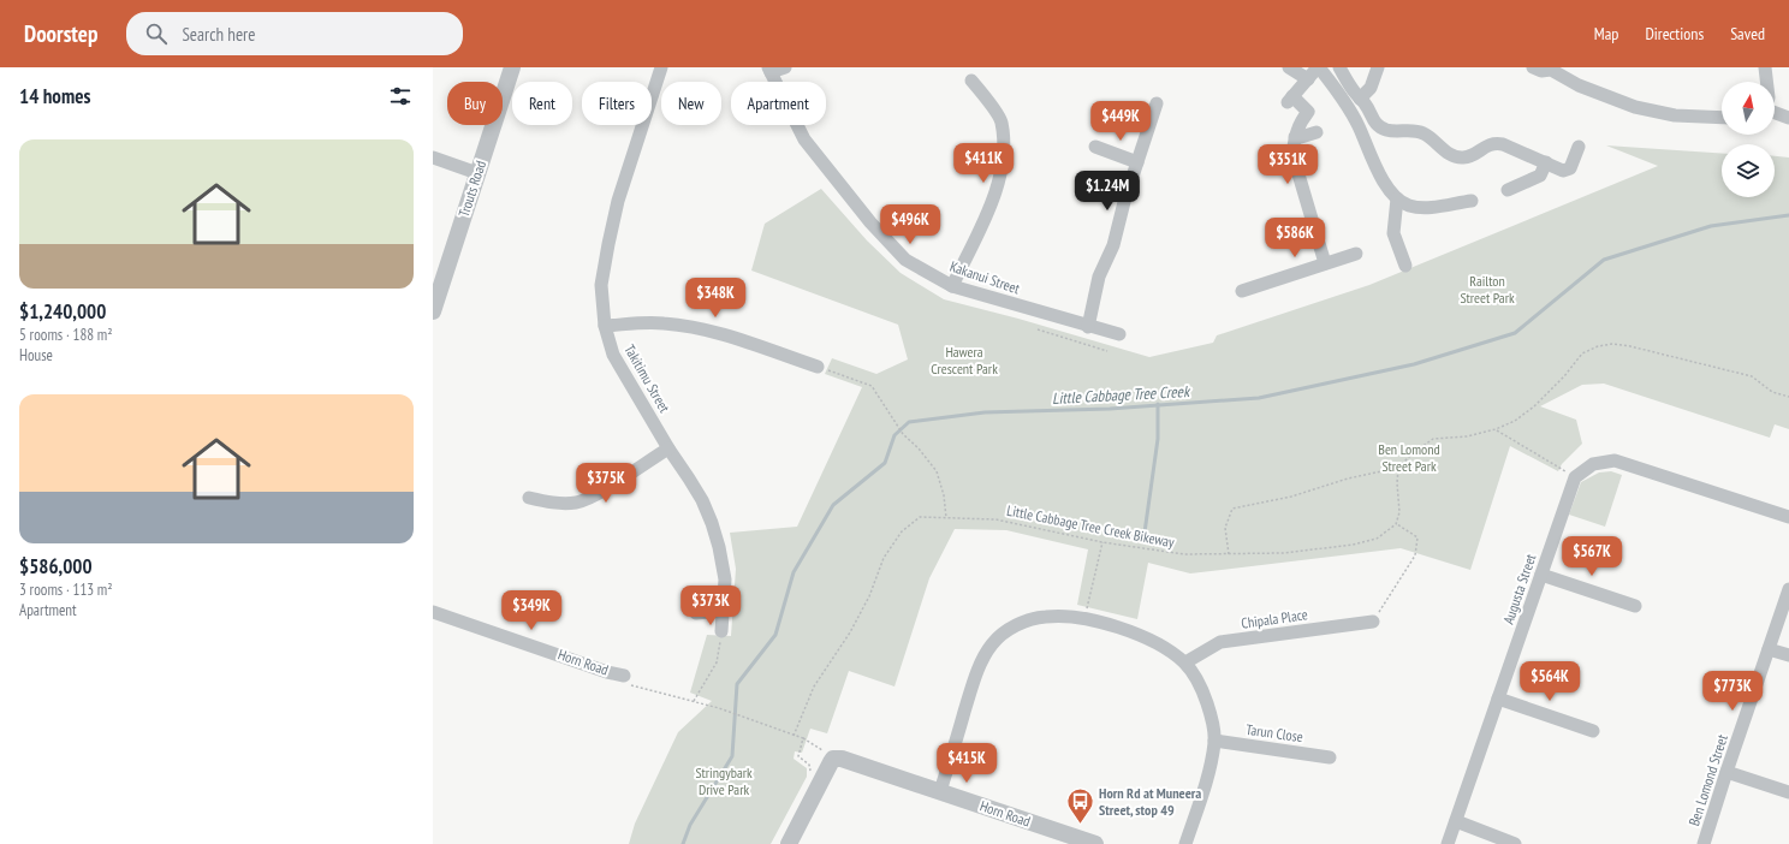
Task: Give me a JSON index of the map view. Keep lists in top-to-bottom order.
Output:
{
  "streets": {
    "street": [
      "Trouts Road",
      "Kakanui Street",
      "Takitimu Street",
      "Augusta Street",
      "Chipala Place",
      "Horn Road",
      "Tarun Close",
      "Ben Lomond Street"
    ],
    "path": ["Little Cabbage Tree Creek Bikeway"]
  },
  "water": ["Little Cabbage Tree Creek"],
  "parks": [
    "Railton Street Park",
    "Hawera Crescent Park",
    "Ben Lomond Street Park",
    "Stringybark Drive Park"
  ],
  "places": {
    "bus stop": ["Horn Rd at Muneera Street, stop 49"]
  },
  "north": "top",
  "page": {
    "header": "Doorstep",
    "search": "Search here",
    "nav": ["Map", "Directions", "Saved"],
    "heading": "14 homes",
    "chip": [
      "Buy",
      "Rent",
      "Filters",
      "New",
      "Apartment"
    ],
    "price": [
      "$449K",
      "$411K",
      "$351K",
      "$1.24M",
      "$496K",
      "$586K",
      "$348K",
      "$375K",
      "$567K",
      "$373K",
      "$349K",
      "$564K",
      "$773K",
      "$415K"
    ],
    "list": [
      {
        "name": "$1,240,000",
        "note": "5 rooms · 188 m² · House"
      },
      {
        "name": "$586,000",
        "note": "3 rooms · 113 m² · Apartment"
      }
    ]
  }
}
